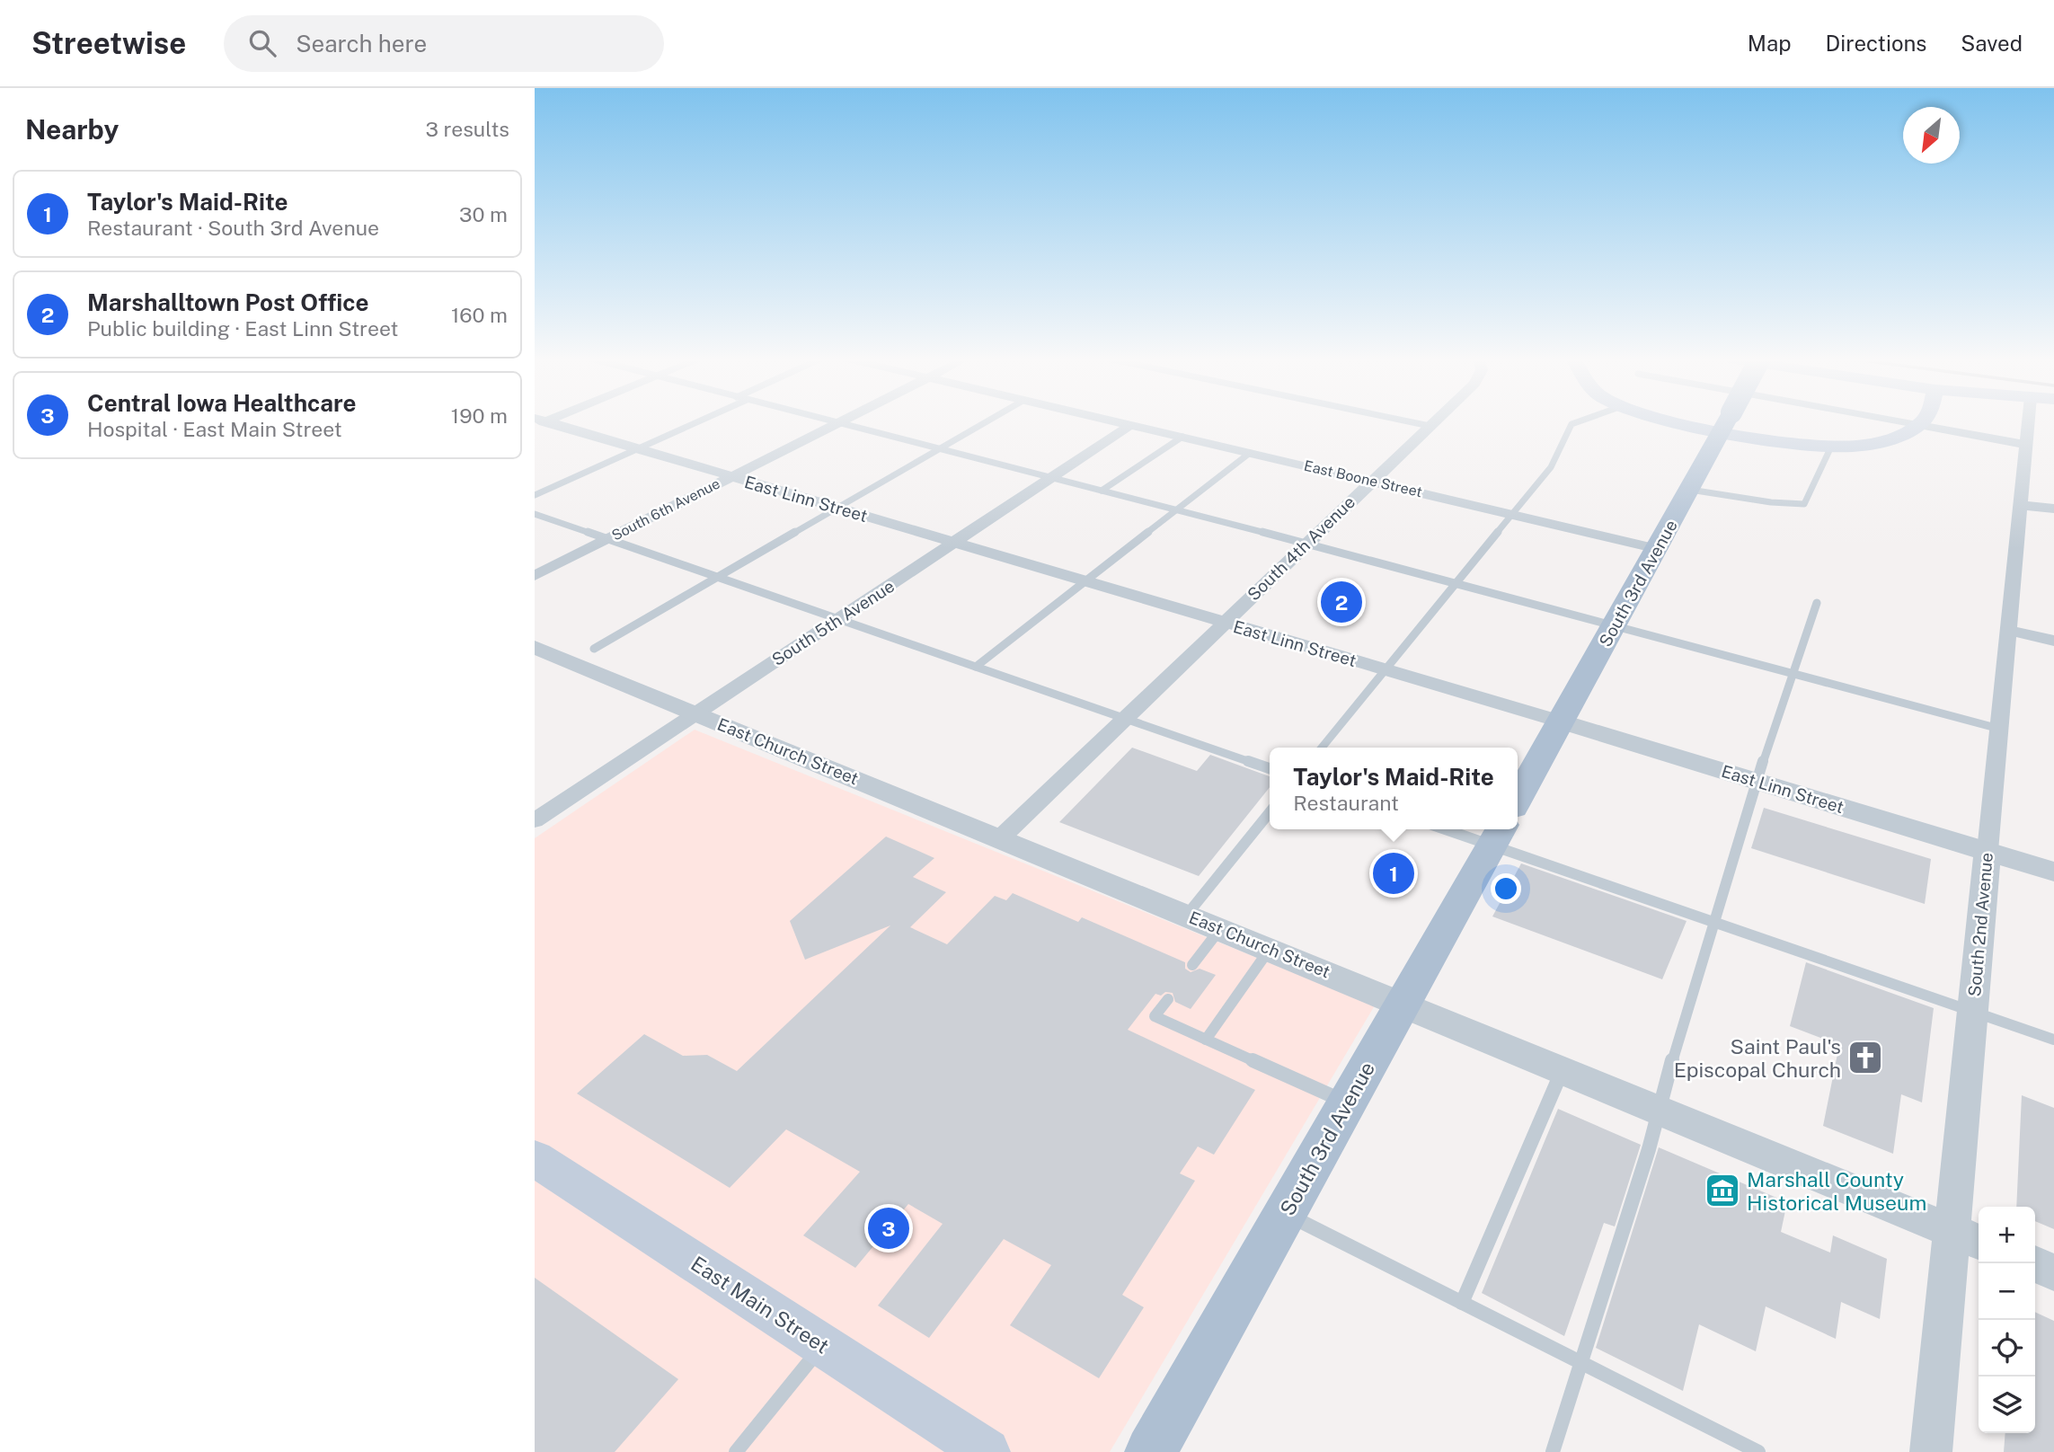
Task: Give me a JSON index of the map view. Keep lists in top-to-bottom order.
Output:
{
  "streets": {
    "main road": ["South 3rd Avenue", "East Main Street"],
    "street": [
      "East Boone Street",
      "East Linn Street",
      "South 6th Avenue",
      "South 4th Avenue",
      "South 5th Avenue",
      "East Church Street",
      "South 2nd Avenue"
    ]
  },
  "crossings": [
    ["East Boone Street", "South 4th Avenue"],
    ["East Boone Street", "South 3rd Avenue"],
    ["East Boone Street", "South 5th Avenue"],
    ["East Linn Street", "South 6th Avenue"],
    ["East Linn Street", "South 4th Avenue"],
    ["East Linn Street", "South 3rd Avenue"],
    ["East Linn Street", "South 5th Avenue"],
    ["East Linn Street", "South 2nd Avenue"],
    ["South 4th Avenue", "East Church Street"],
    ["South 3rd Avenue", "East Church Street"],
    ["South 5th Avenue", "East Church Street"],
    ["East Church Street", "South 2nd Avenue"]
  ],
  "places": {
    "church": ["Saint Paul's Episcopal Church"],
    "museum": ["Marshall County Historical Museum"]
  },
  "north": "bottom left",
  "page": {
    "header": "Streetwise",
    "search": "Search here",
    "nav": ["Map", "Directions", "Saved"],
    "heading": ["Nearby", "3 results"],
    "list": [
      {
        "mark": "1",
        "name": "Taylor's Maid-Rite",
        "note": "Restaurant · South 3rd Avenue",
        "value": "30 m"
      },
      {
        "mark": "2",
        "name": "Marshalltown Post Office",
        "note": "Public building · East Linn Street",
        "value": "160 m"
      },
      {
        "mark": "3",
        "name": "Central Iowa Healthcare",
        "note": "Hospital · East Main Street",
        "value": "190 m"
      }
    ],
    "pins": ["2", "1", "3"],
    "popup": ["Taylor's Maid-Rite", "Restaurant"],
    "map_buttons": ["+", "−"]
  }
}
